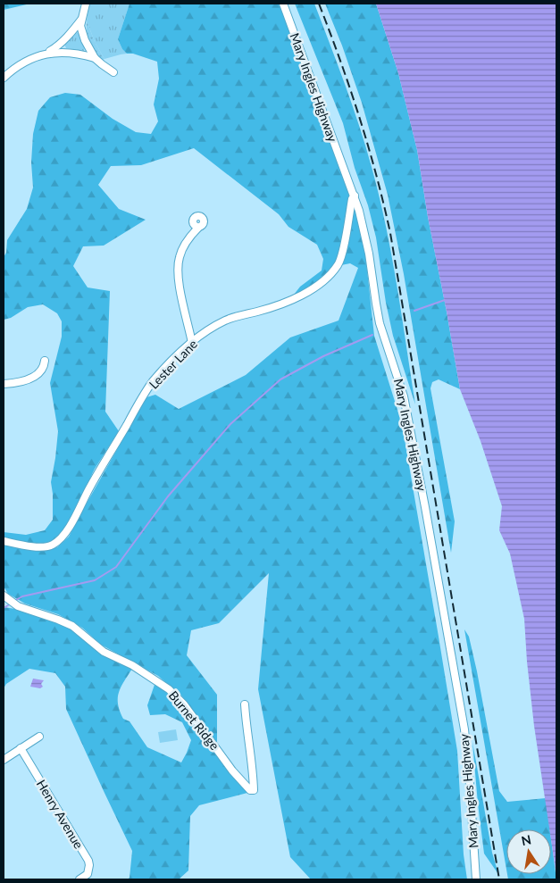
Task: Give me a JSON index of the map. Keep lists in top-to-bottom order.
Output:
{
  "streets": {
    "street": [
      "Mary Ingles Highway",
      "Lester Lane",
      "Burnet Ridge",
      "Henry Avenue"
    ]
  },
  "crossings": [
    ["Mary Ingles Highway", "Lester Lane"]
  ],
  "north": "top"
}
